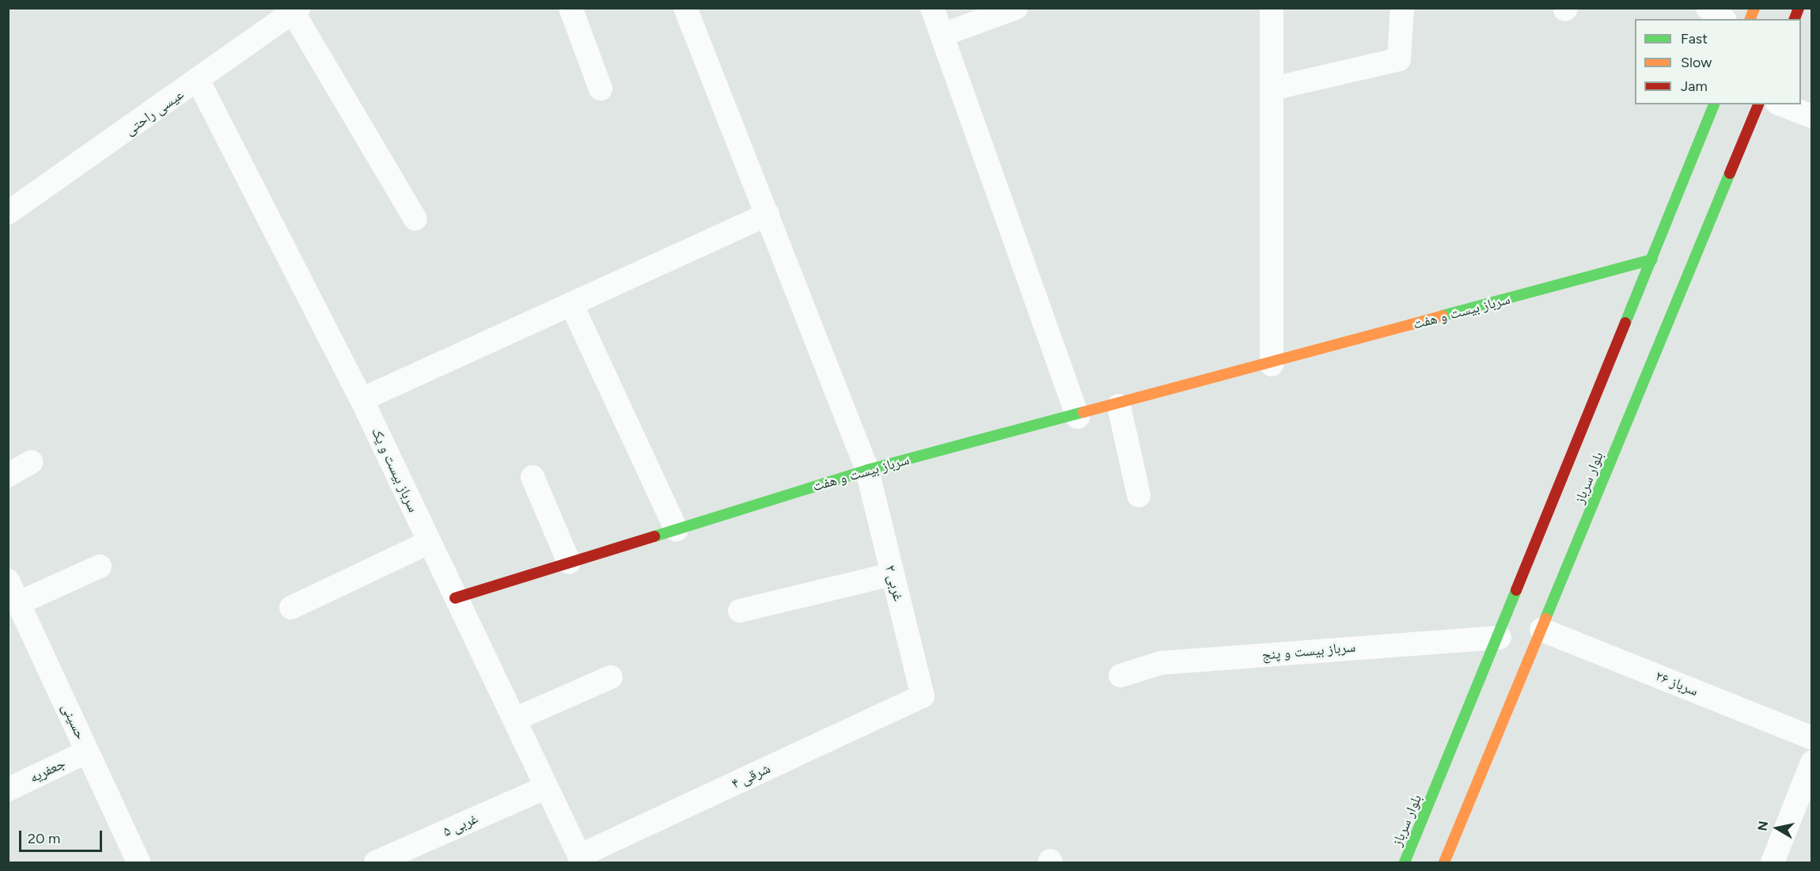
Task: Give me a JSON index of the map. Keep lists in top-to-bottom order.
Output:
{
  "streets": {
    "main road": ["سرباز بیست و هفت", "بلوار سرباز"],
    "street": [
      "عیسی راحتی",
      "سرباز بیست و یک",
      "غربی ۲",
      "سرباز بیست و پنج",
      "سرباز ۲۶",
      "حسینی",
      "جعفریه",
      "شرقی ۴",
      "غربی ۵"
    ]
  },
  "crossings": [
    ["عیسی راحتی", "سرباز بیست و یک"],
    ["سرباز بیست و هفت", "سرباز بیست و یک"],
    ["سرباز بیست و هفت", "بلوار سرباز"],
    ["سرباز بیست و هفت", "غربی ۲"],
    ["سرباز بیست و یک", "شرقی ۴"],
    ["سرباز بیست و یک", "غربی ۵"],
    ["بلوار سرباز", "سرباز بیست و پنج"],
    ["بلوار سرباز", "سرباز ۲۶"],
    ["غربی ۲", "شرقی ۴"],
    ["حسینی", "جعفریه"]
  ],
  "legend": ["Fast", "Slow", "Jam"],
  "scale_bar": "20 m",
  "north": "left"
}
